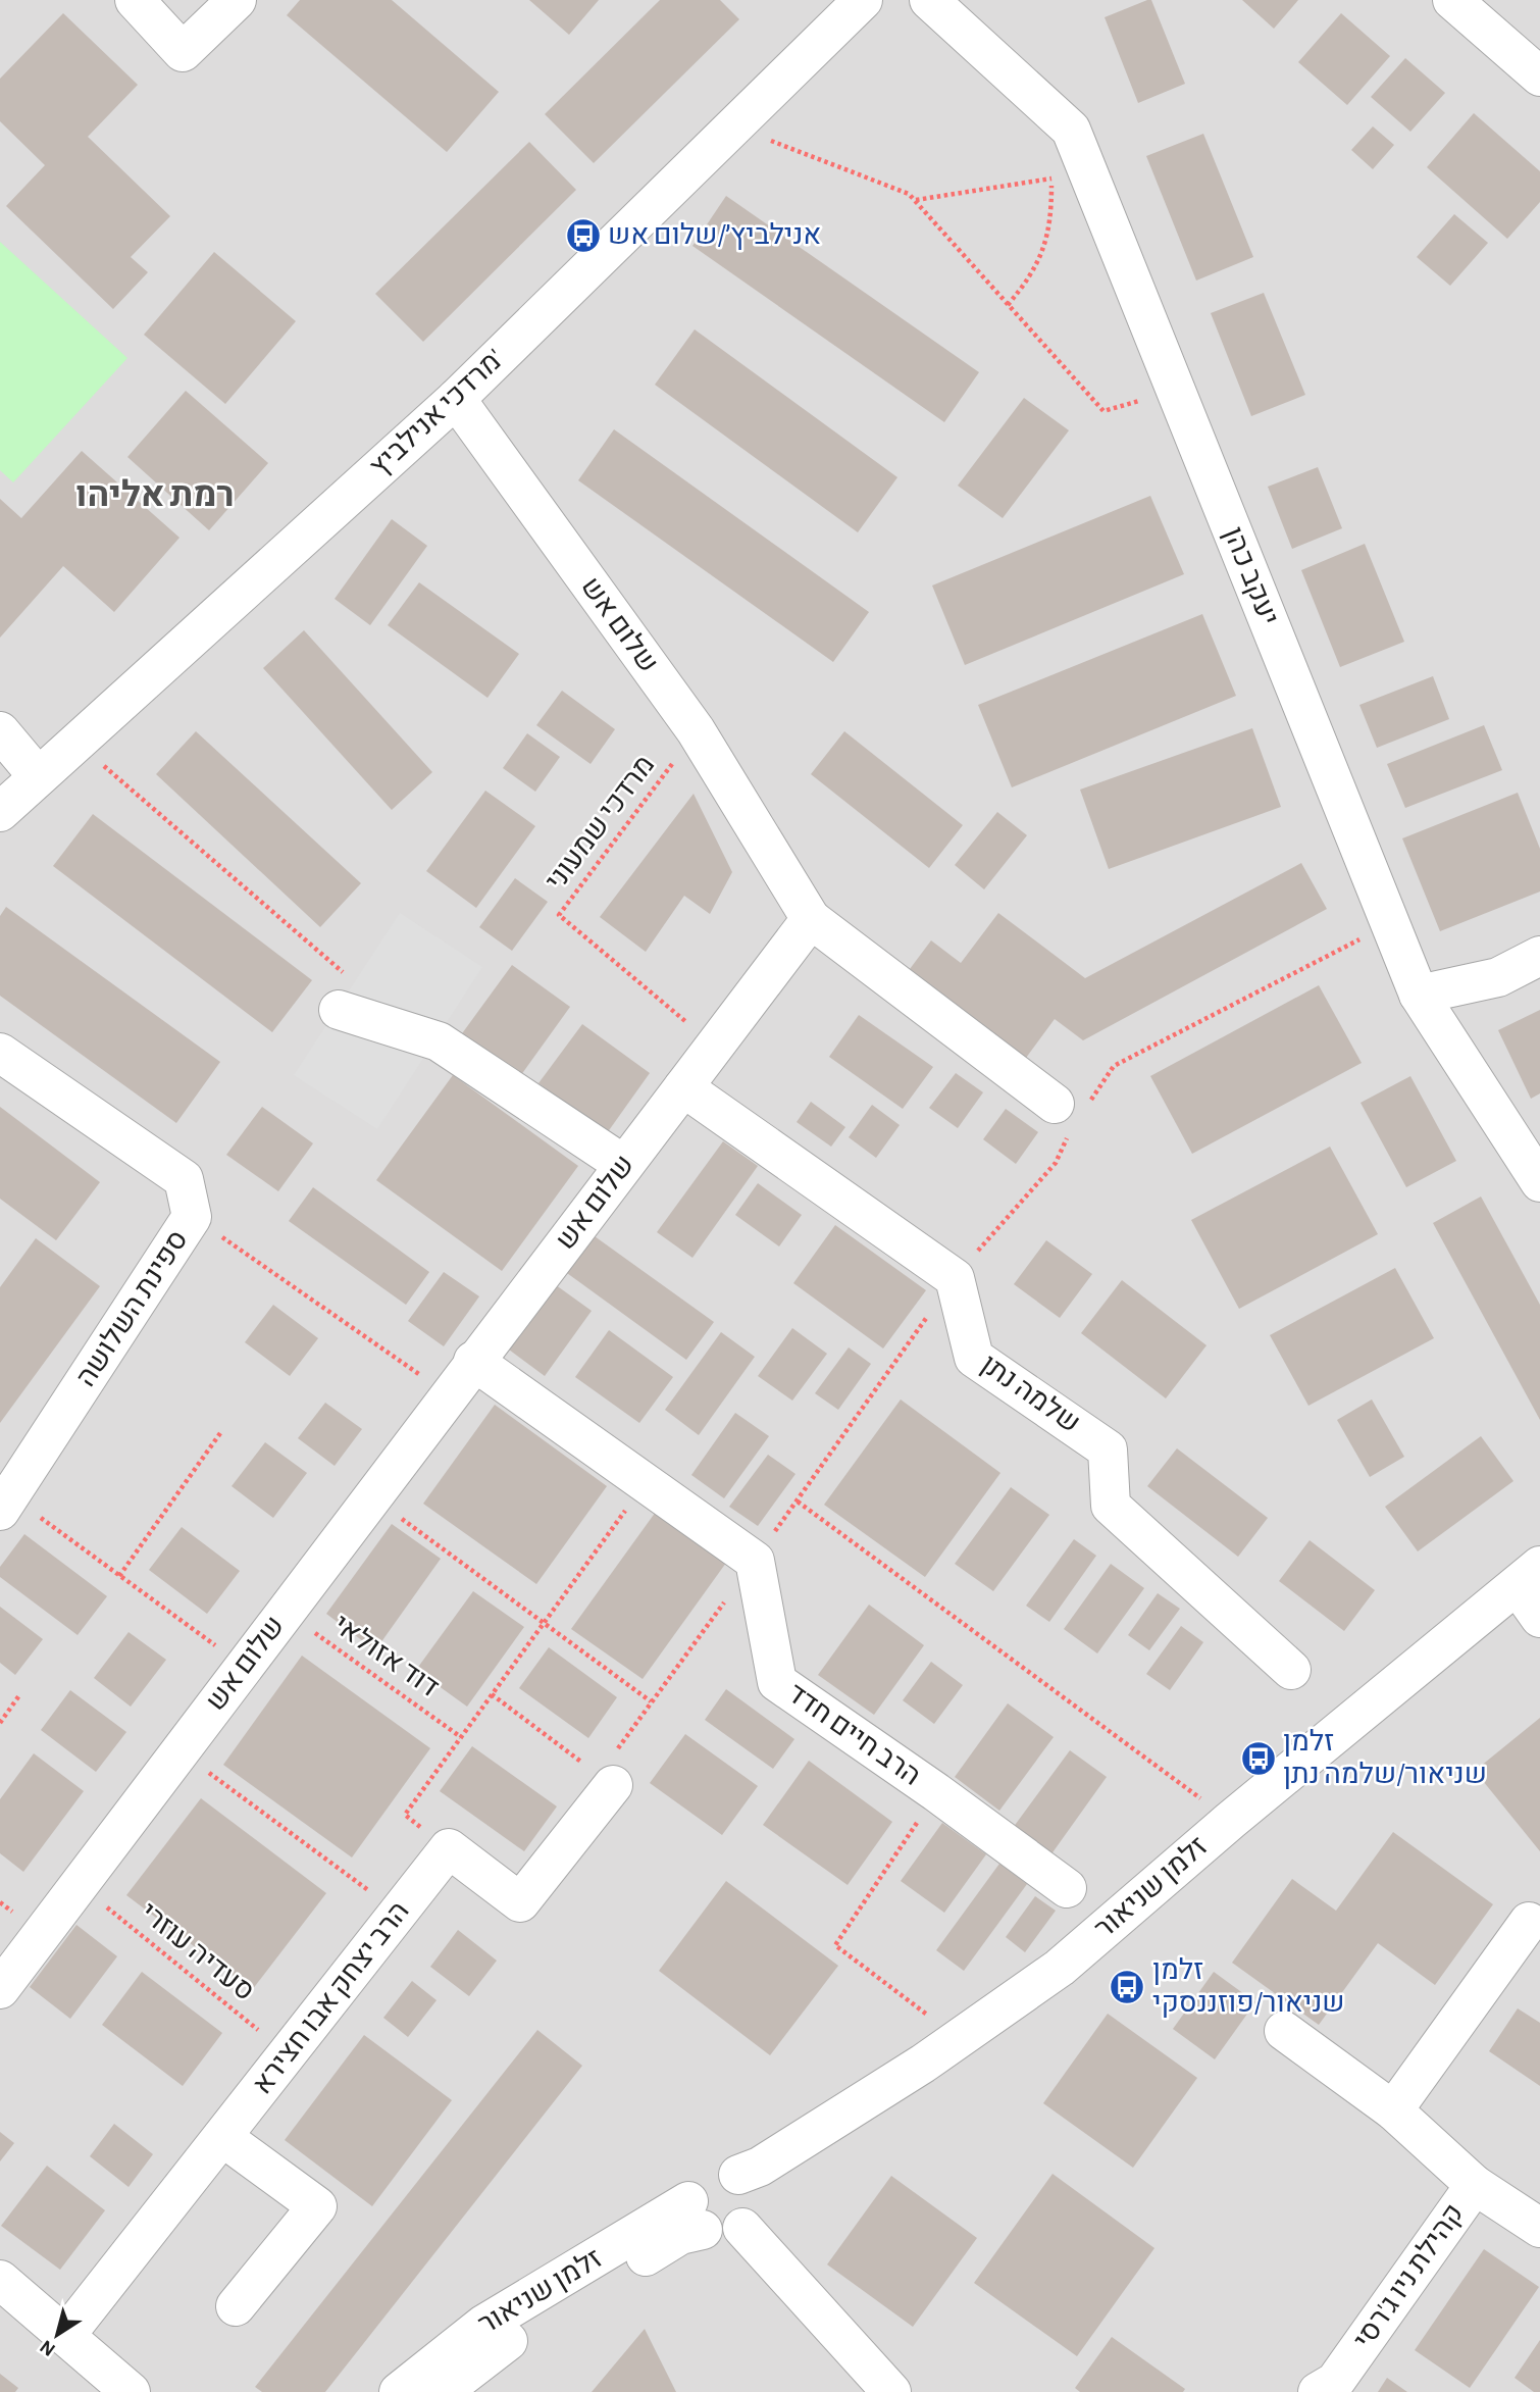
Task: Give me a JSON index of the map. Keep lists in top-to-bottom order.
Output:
{
  "streets": {
    "street": [
      "מרדכי אנילביץ'",
      "יעקב כהן",
      "שלום אש",
      "ספינת השלושה",
      "שלמה נתן",
      "הרב חיים חדד",
      "זלמן שניאור",
      "הרב יצחק אבו חצירא",
      "קהילת ניו ג'רסי"
    ],
    "path": ["מרדכי שמעוני", "דוד אזולאי", "סעדיה עוזרי"]
  },
  "crossings": [
    ["מרדכי אנילביץ'", "שלום אש"],
    ["שלום אש", "מרדכי שמעוני"],
    ["שלום אש", "שלמה נתן"],
    ["שלום אש", "דוד אזולאי"],
    ["שלום אש", "סעדיה עוזרי"],
    ["סעדיה עוזרי", "הרב יצחק אבו חצירא"]
  ],
  "districts": ["רמת אליהו"],
  "places": {
    "bus stop": ["אנילביץ׳/שלום אש", "זלמן שניאור/שלמה נתן", "זלמן שניאור/פוזננסקי"]
  },
  "north": "bottom left"
}
